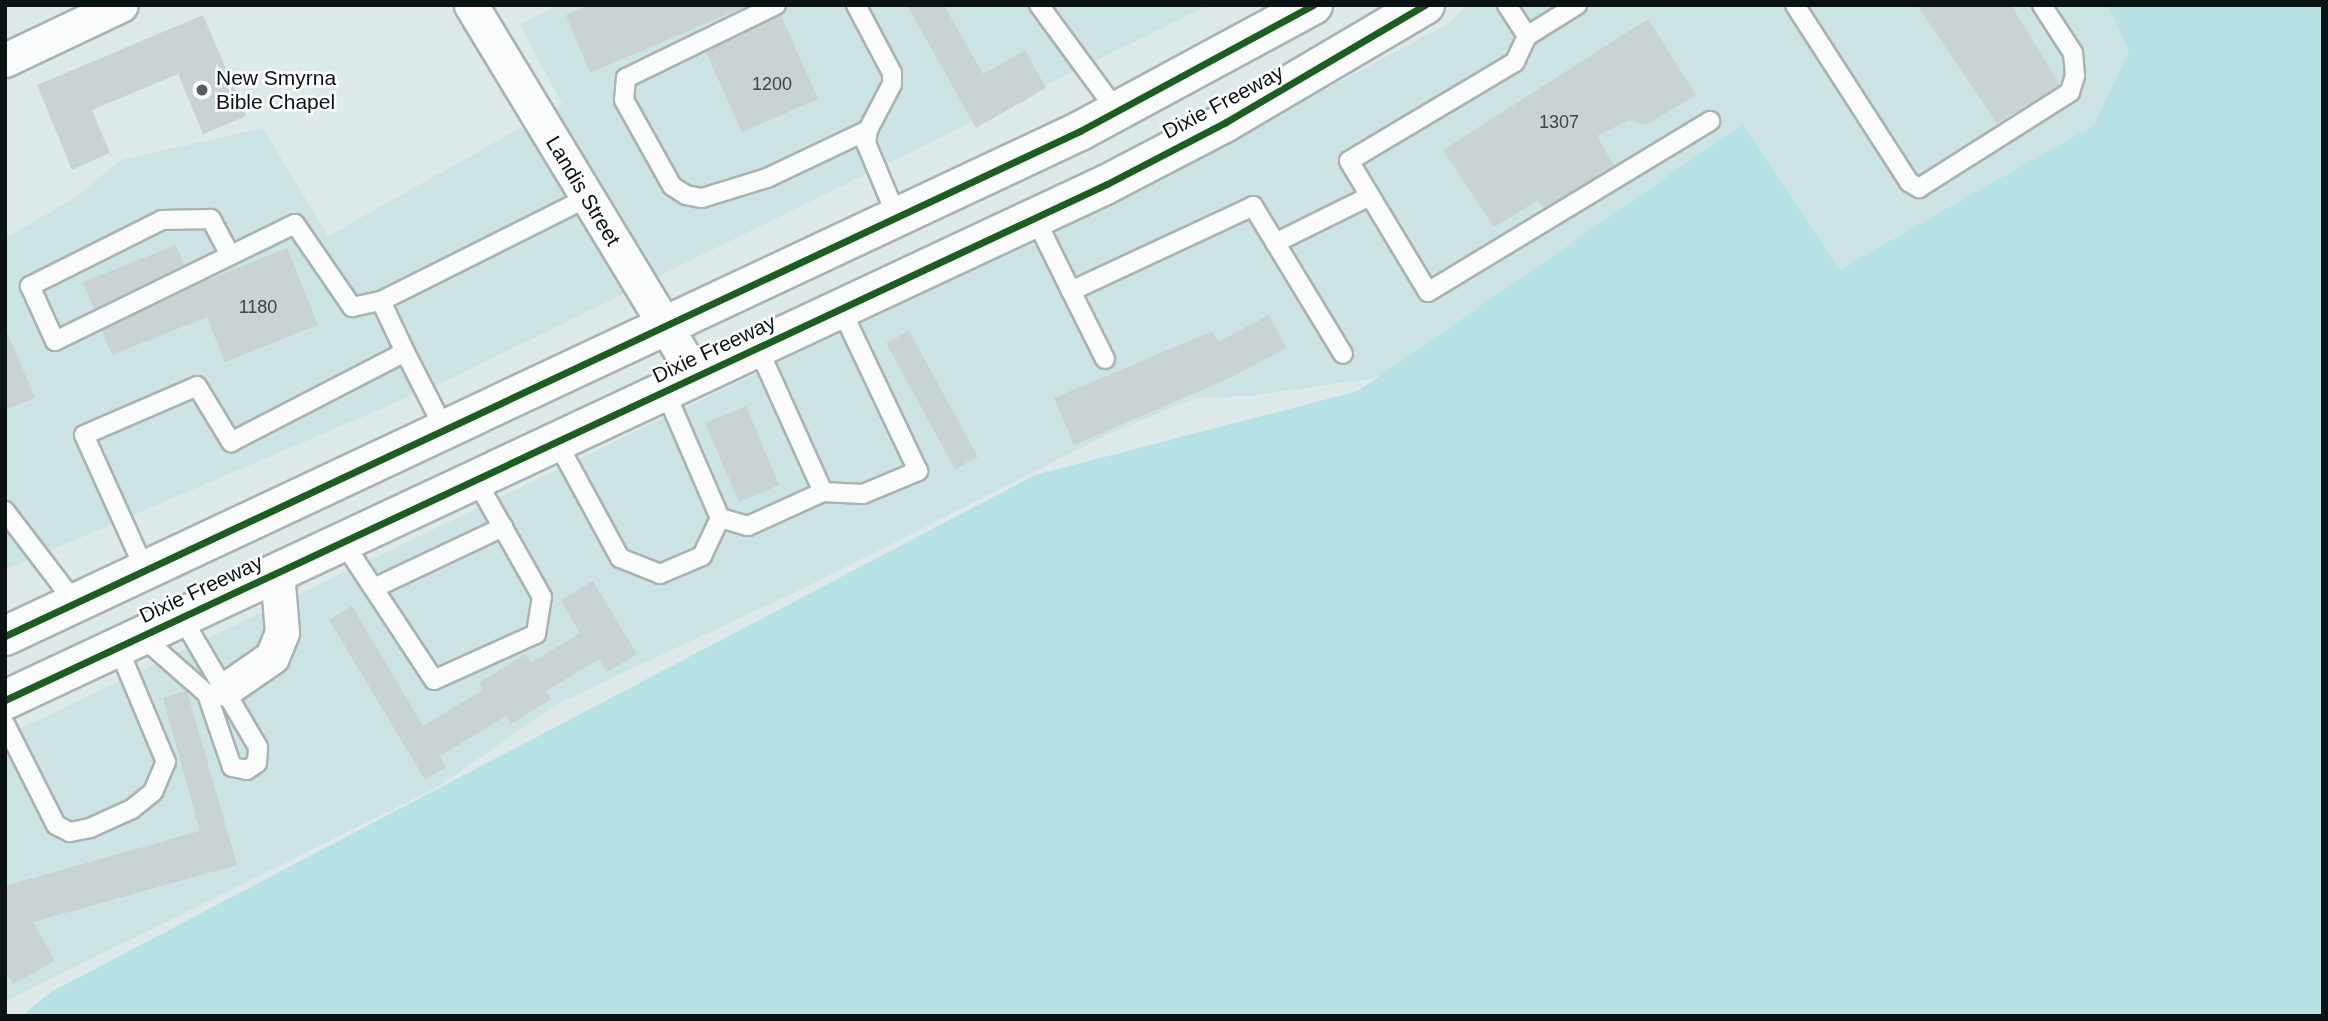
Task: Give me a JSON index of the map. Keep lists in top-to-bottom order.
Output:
{
  "streets": {
    "main road": ["Dixie Freeway"],
    "street": ["Landis Street"]
  },
  "crossings": [
    ["Dixie Freeway", "Landis Street"]
  ],
  "places": ["New Smyrna Bible Chapel"],
  "house_numbers": ["1200", "1307", "1180"]
}
